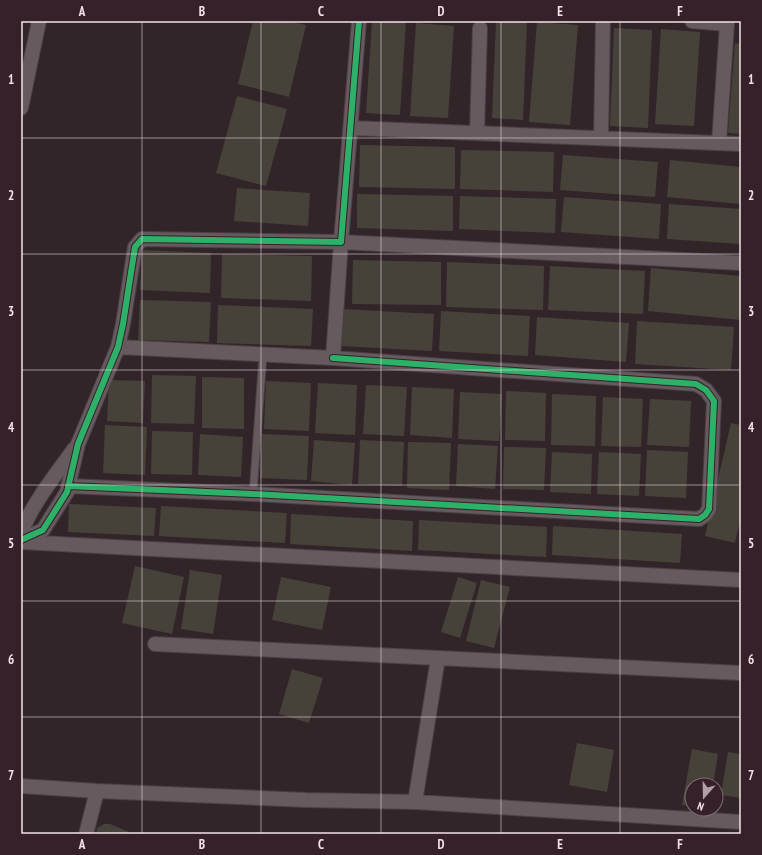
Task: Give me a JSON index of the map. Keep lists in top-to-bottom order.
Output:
{
  "north": "bottom",
  "grid": {
    "columns": [
      "A",
      "B",
      "C",
      "D",
      "E",
      "F"
    ],
    "rows": [
      "1",
      "2",
      "3",
      "4",
      "5",
      "6",
      "7"
    ]
  }
}
